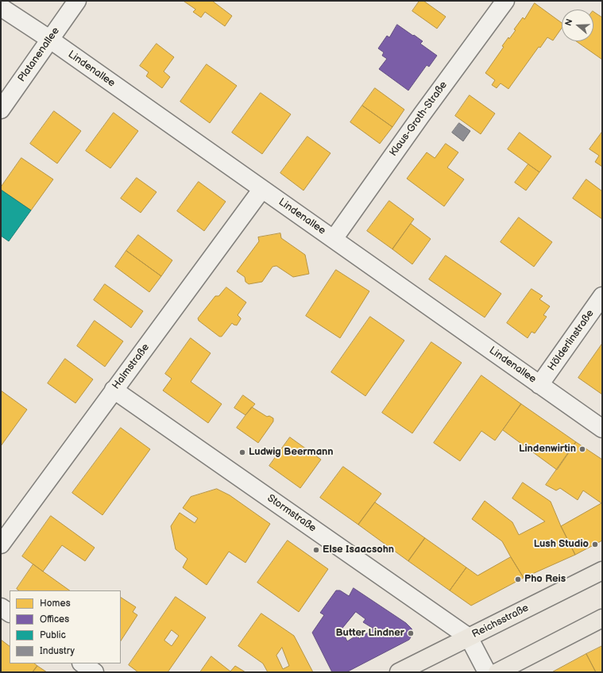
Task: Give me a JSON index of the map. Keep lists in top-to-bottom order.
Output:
{
  "streets": {
    "main road": ["Reichsstraße"],
    "street": [
      "Platanenallee",
      "Lindenallee",
      "Klaus-Groth-Straße",
      "Hölderlinstraße",
      "Halmstraße",
      "Stormstraße"
    ]
  },
  "crossings": [
    ["Platanenallee", "Lindenallee"],
    ["Lindenallee", "Klaus-Groth-Straße"],
    ["Lindenallee", "Hölderlinstraße"],
    ["Lindenallee", "Halmstraße"],
    ["Halmstraße", "Stormstraße"],
    ["Stormstraße", "Reichsstraße"]
  ],
  "places": [
    "Lindenwirtin",
    "Ludwig Beermann",
    "Lush Studio",
    "Else Isaacsohn",
    "Pho Reis",
    "Butter Lindner"
  ],
  "legend": [
    "Homes",
    "Offices",
    "Public",
    "Industry"
  ],
  "north": "left"
}
